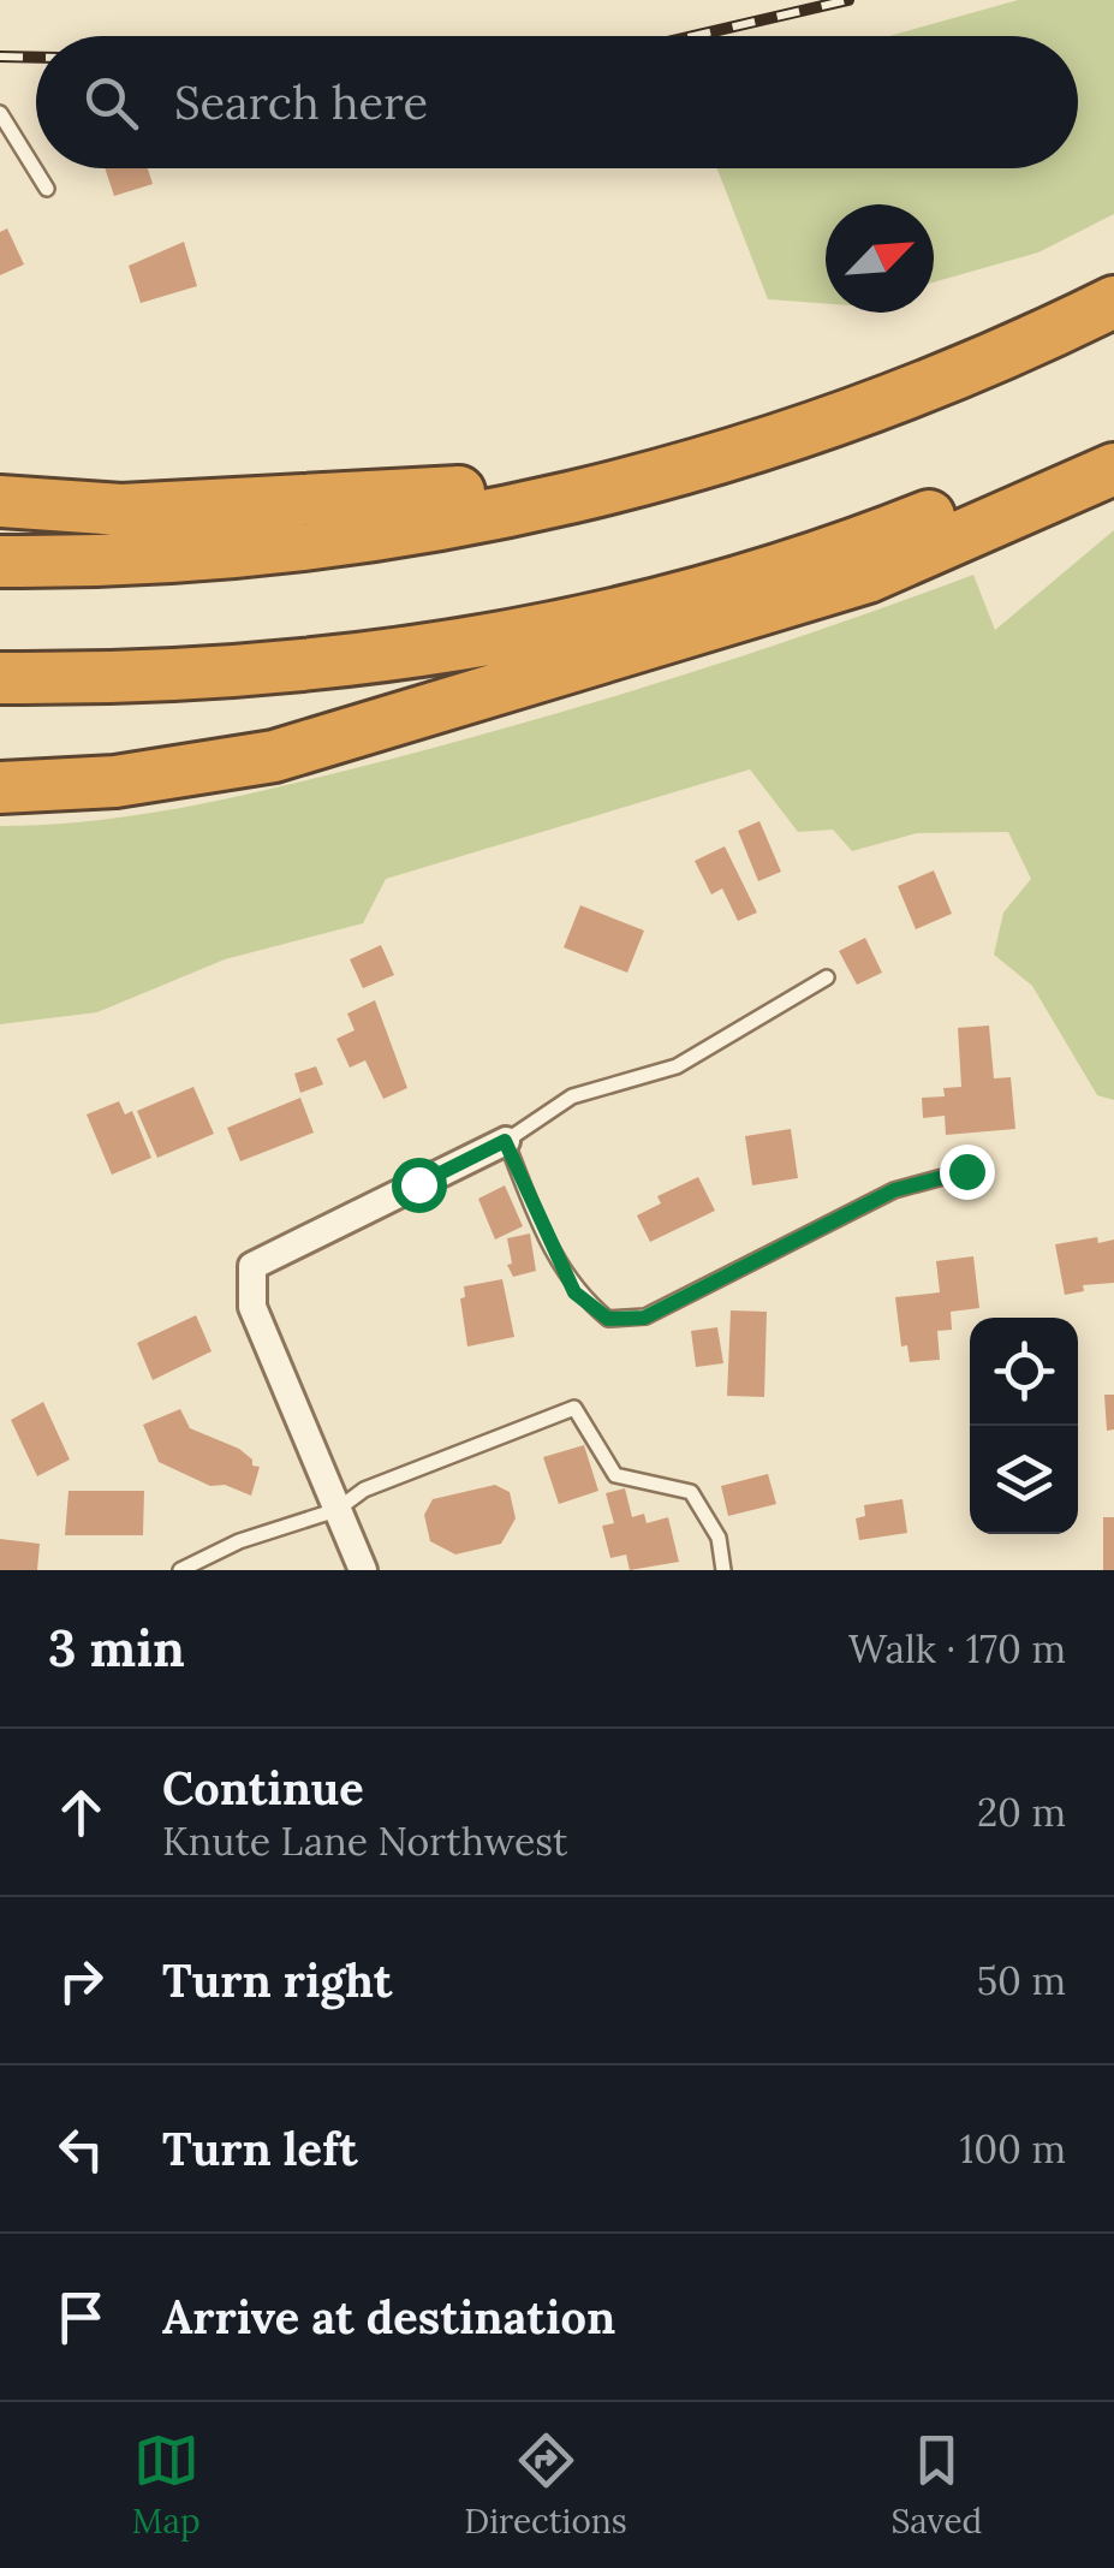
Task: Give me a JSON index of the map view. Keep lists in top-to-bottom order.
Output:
{
  "north": "top right",
  "page": {
    "search": "Search here",
    "heading": ["3 min", "Walk · 170 m"],
    "list": [
      ["Continue", "Knute Lane Northwest", "20 m"],
      ["Turn right", "50 m"],
      ["Turn left", "100 m"],
      "Arrive at destination"
    ],
    "nav": ["Map", "Directions", "Saved"]
  }
}
